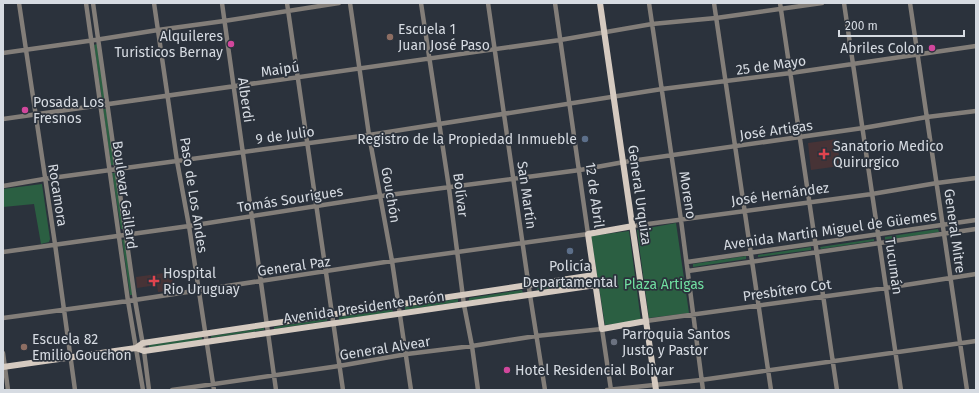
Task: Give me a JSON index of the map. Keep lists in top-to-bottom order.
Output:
{
  "streets": {
    "main road": [
      "José Hernández",
      "12 de Abril",
      "General Urquiza",
      "Presbítero Cot",
      "Avenida Presidente Perón"
    ],
    "street": [
      "25 de Mayo",
      "Maipú",
      "Alberdi",
      "José Artigas",
      "9 de Julio",
      "Rocamora",
      "Boulevar Gaillard",
      "Paso de Los Andes",
      "Gouchón",
      "Bolívar",
      "San Martín",
      "Moreno",
      "Tomás Sourigues",
      "Avenida Martin Miguel de Güemes",
      "General Mitre",
      "General Paz",
      "Tucumán",
      "General Alvear"
    ]
  },
  "crossings": [
    ["25 de Mayo", "9 de Julio"],
    ["25 de Mayo", "12 de Abril"],
    ["25 de Mayo", "General Urquiza"],
    ["25 de Mayo", "Moreno"],
    ["25 de Mayo", "General Mitre"],
    ["25 de Mayo", "Tucumán"],
    ["Maipú", "Alberdi"],
    ["Maipú", "Rocamora"],
    ["Maipú", "Boulevar Gaillard"],
    ["Maipú", "Paso de Los Andes"],
    ["Maipú", "Gouchón"],
    ["Maipú", "Bolívar"],
    ["Maipú", "San Martín"],
    ["Maipú", "12 de Abril"],
    ["Maipú", "General Urquiza"],
    ["Maipú", "Moreno"],
    ["Alberdi", "9 de Julio"],
    ["Alberdi", "Tomás Sourigues"],
    ["Alberdi", "General Paz"],
    ["Alberdi", "Avenida Presidente Perón"],
    ["Alberdi", "General Alvear"],
    ["José Artigas", "12 de Abril"],
    ["José Artigas", "General Urquiza"],
    ["José Artigas", "Moreno"],
    ["José Artigas", "Tomás Sourigues"],
    ["José Artigas", "General Mitre"],
    ["José Artigas", "Tucumán"],
    ["9 de Julio", "Rocamora"],
    ["9 de Julio", "Boulevar Gaillard"],
    ["9 de Julio", "Paso de Los Andes"],
    ["9 de Julio", "Gouchón"],
    ["9 de Julio", "Bolívar"],
    ["9 de Julio", "San Martín"],
    ["9 de Julio", "12 de Abril"],
    ["José Hernández", "12 de Abril"],
    ["José Hernández", "General Urquiza"],
    ["José Hernández", "Moreno"],
    ["José Hernández", "General Mitre"],
    ["José Hernández", "General Paz"],
    ["José Hernández", "Tucumán"],
    ["Rocamora", "Tomás Sourigues"],
    ["Rocamora", "General Paz"],
    ["Rocamora", "Avenida Presidente Perón"],
    ["Boulevar Gaillard", "Tomás Sourigues"],
    ["Boulevar Gaillard", "General Paz"],
    ["Boulevar Gaillard", "Avenida Presidente Perón"],
    ["Paso de Los Andes", "Tomás Sourigues"],
    ["Paso de Los Andes", "General Paz"],
    ["Paso de Los Andes", "Avenida Presidente Perón"],
    ["Paso de Los Andes", "General Alvear"],
    ["Gouchón", "Tomás Sourigues"],
    ["Gouchón", "General Paz"],
    ["Gouchón", "Avenida Presidente Perón"],
    ["Gouchón", "General Alvear"],
    ["Bolívar", "Tomás Sourigues"],
    ["Bolívar", "General Paz"],
    ["Bolívar", "Avenida Presidente Perón"],
    ["Bolívar", "General Alvear"],
    ["San Martín", "Tomás Sourigues"],
    ["San Martín", "General Paz"],
    ["San Martín", "Avenida Presidente Perón"],
    ["San Martín", "General Alvear"],
    ["12 de Abril", "Tomás Sourigues"],
    ["12 de Abril", "General Paz"],
    ["12 de Abril", "Presbítero Cot"],
    ["12 de Abril", "Avenida Presidente Perón"],
    ["12 de Abril", "General Alvear"],
    ["General Urquiza", "Presbítero Cot"],
    ["Moreno", "Avenida Martin Miguel de Güemes"],
    ["Moreno", "Presbítero Cot"],
    ["Avenida Martin Miguel de Güemes", "General Mitre"],
    ["Avenida Martin Miguel de Güemes", "Tucumán"],
    ["General Mitre", "Presbítero Cot"],
    ["Tucumán", "Presbítero Cot"],
    ["Presbítero Cot", "General Alvear"]
  ],
  "parks": ["Plaza Artigas"],
  "places": {
    "other": [
      "Escuela 1 Juan José Paso",
      "Alquileres Turisticos Bernay",
      "Abriles Colon",
      "Posada Los Fresnos",
      "Registro de la Propiedad Inmueble",
      "Policía Departamental",
      "Parroquia Santos Justo y Pastor",
      "Escuela 82 Emilio Gouchon",
      "Hotel Residencial Bolivar"
    ],
    "health": ["Sanatorio Medico Quirurgico", "Hospital Rio Uruguay"]
  },
  "scale_bar": "200 m"
}
